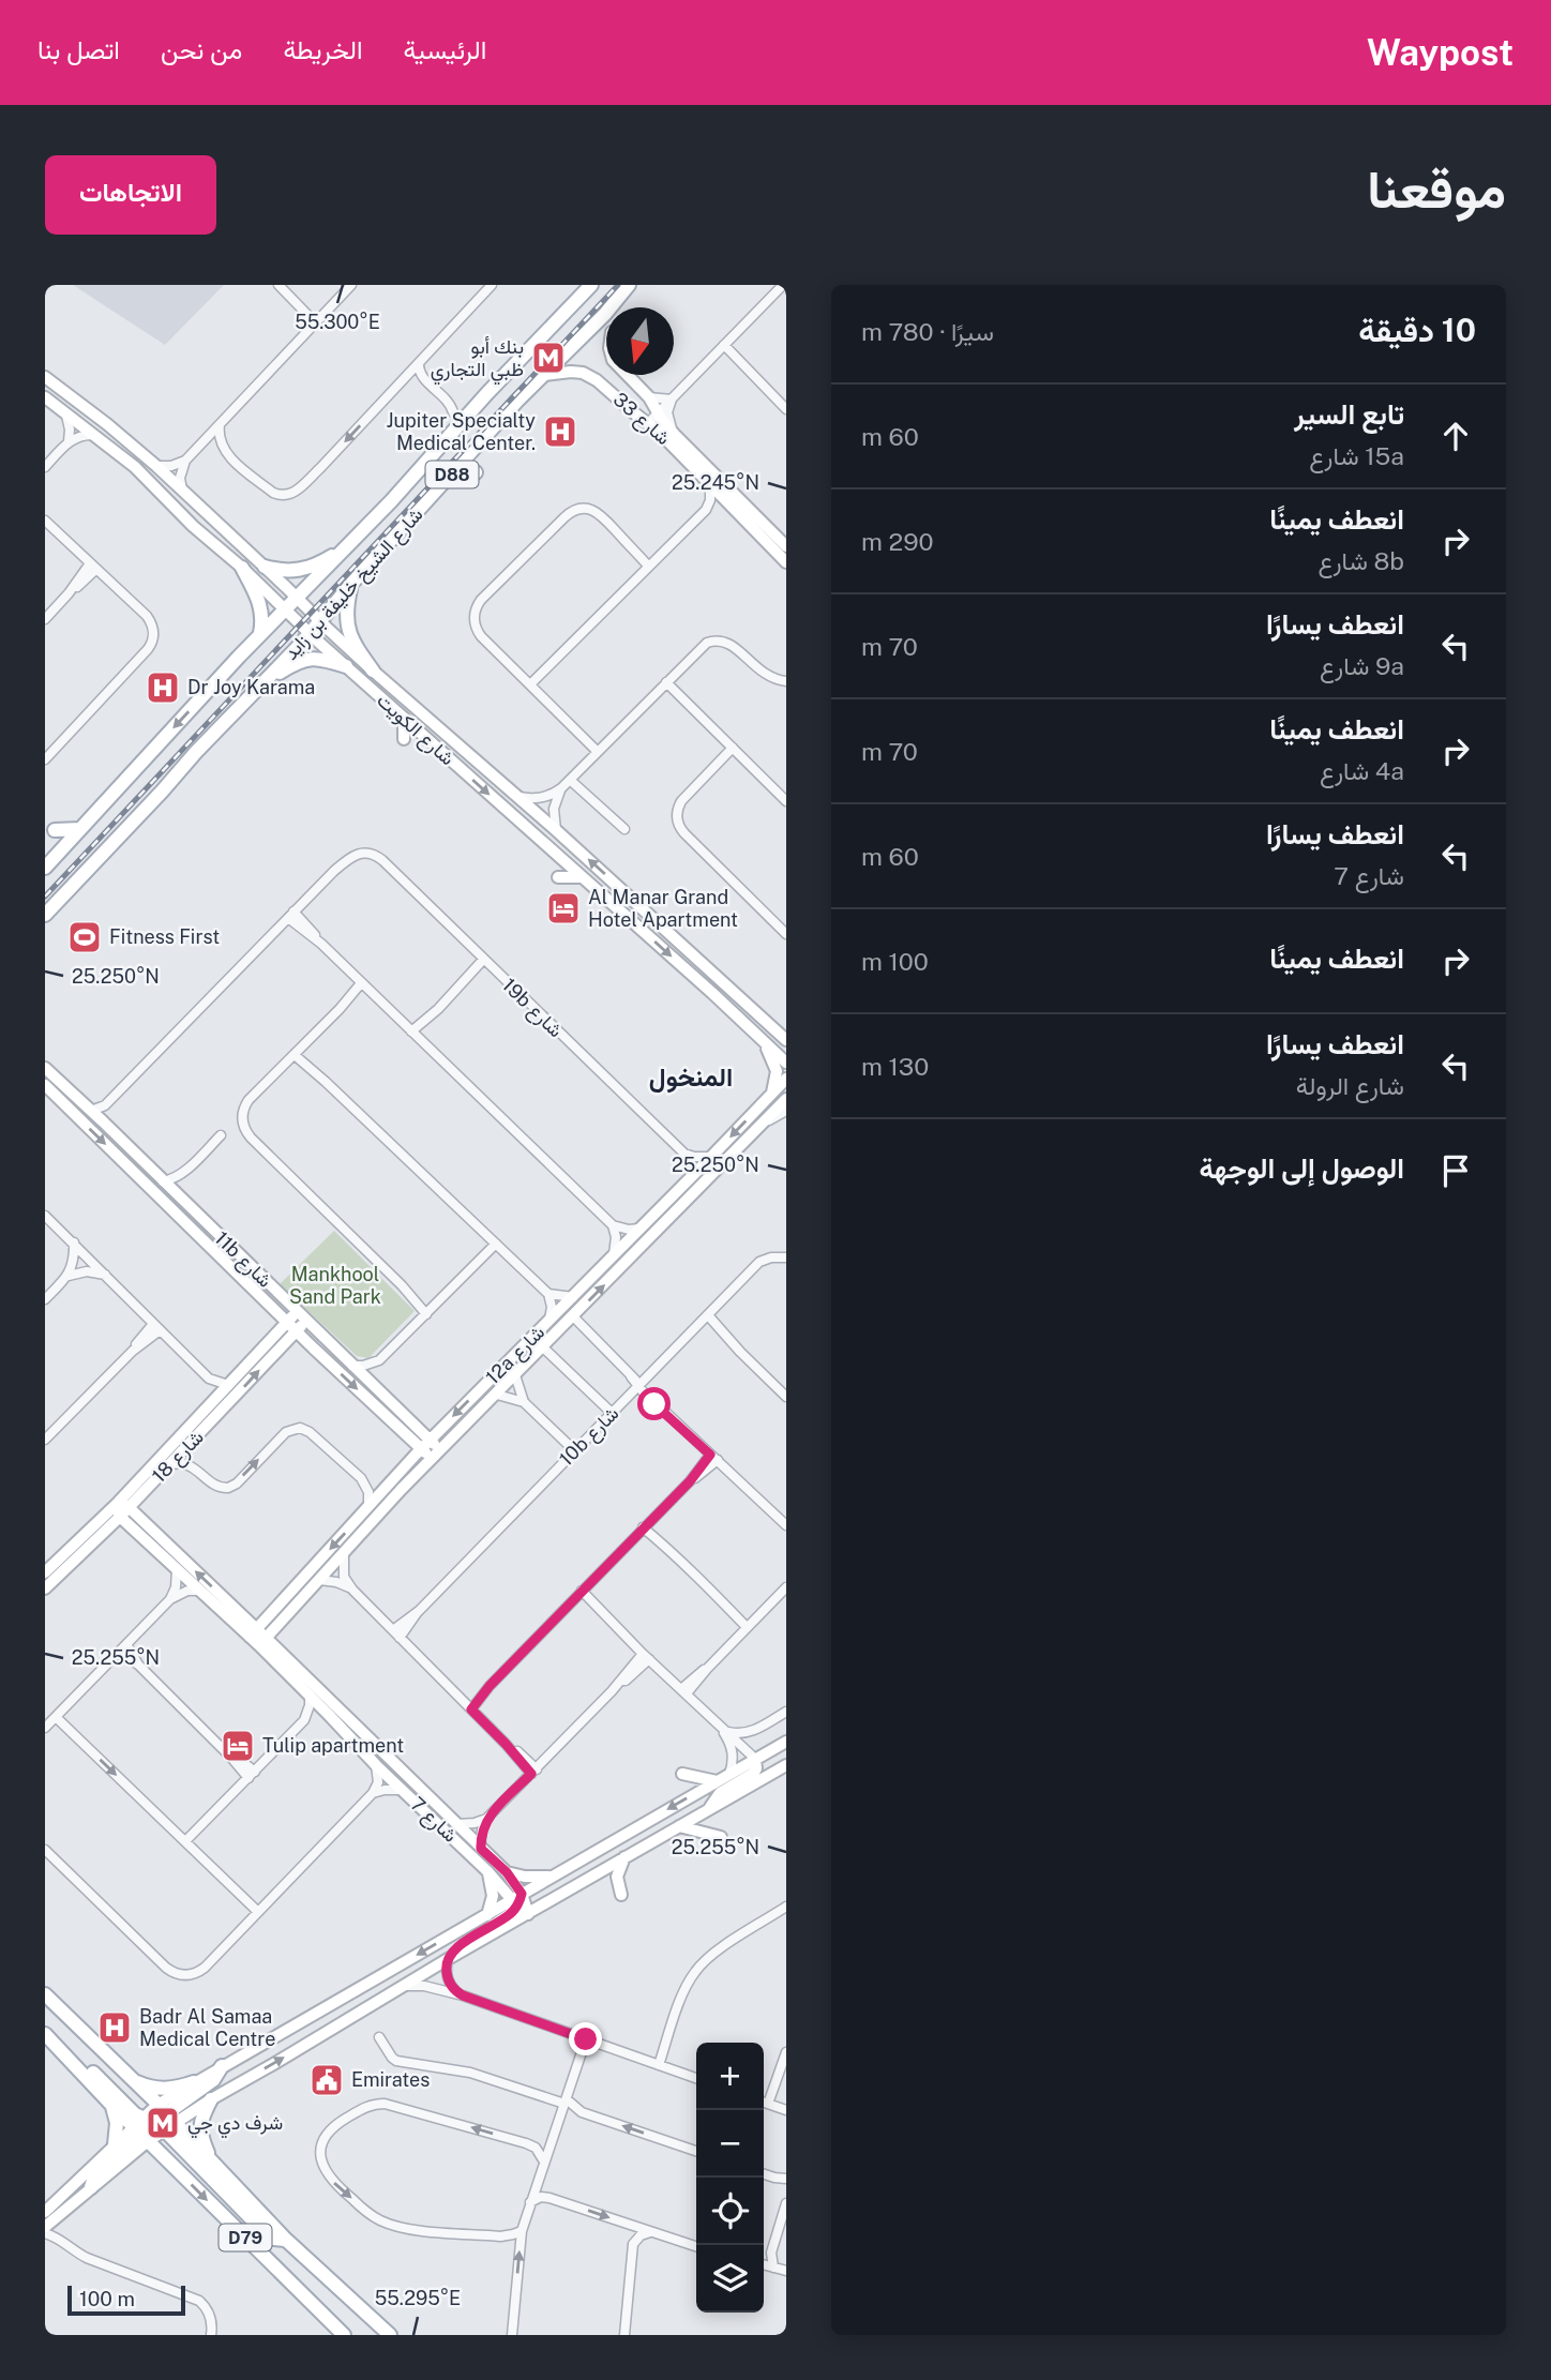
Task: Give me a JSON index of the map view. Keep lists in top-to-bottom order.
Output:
{
  "streets": {
    "main road": ["D88", "شارع الشيخ خليفة بن زايد", "D79"],
    "street": [
      "شارع 33",
      "شارع الكويت",
      "19b شارع",
      "11b شارع",
      "12a شارع",
      "10b شارع",
      "شارع 18",
      "شارع 7"
    ]
  },
  "crossings": [
    ["شارع 33", "شارع الشيخ خليفة بن زايد"],
    ["شارع الشيخ خليفة بن زايد", "شارع الكويت"],
    ["11b شارع", "12a شارع"],
    ["11b شارع", "شارع 18"],
    ["12a شارع", "شارع 7"],
    ["شارع 18", "شارع 7"]
  ],
  "districts": ["المنخول"],
  "parks": ["Mankhool Sand Park"],
  "places": {
    "metro station": ["بنك أبو ظبي التجاري", "شرف دي جي"],
    "hospital": ["Jupiter Specialty Medical Center.", "Dr Joy Karama", "Badr Al Samaa Medical Centre"],
    "hotel": ["Al Manar Grand Hotel Apartment", "Tulip apartment"],
    "sports": ["Fitness First"],
    "public building": ["Emirates"]
  },
  "scale_bar": "100 m",
  "north": "bottom",
  "page": {
    "header": "Waypost",
    "nav": [
      "الرئيسية",
      "الخريطة",
      "من نحن",
      "اتصل بنا"
    ],
    "title": "موقعنا",
    "buttons": "الاتجاهات",
    "heading": ["10 دقيقة", "سيرًا · 780 m"],
    "list": [
      ["تابع السير", "15a شارع", "60 m"],
      ["انعطف يمينًا", "8b شارع", "290 m"],
      ["انعطف يسارًا", "9a شارع", "70 m"],
      ["انعطف يمينًا", "4a شارع", "70 m"],
      ["انعطف يسارًا", "شارع 7", "60 m"],
      ["انعطف يمينًا", "100 m"],
      ["انعطف يسارًا", "شارع الرولة", "130 m"],
      "الوصول إلى الوجهة"
    ],
    "map_buttons": ["+", "−"],
    "scale": "100 m"
  },
  "coordinates": [
    "55.300°E",
    "25.245°N",
    "25.250°N",
    "25.255°N",
    "55.295°E"
  ]
}
